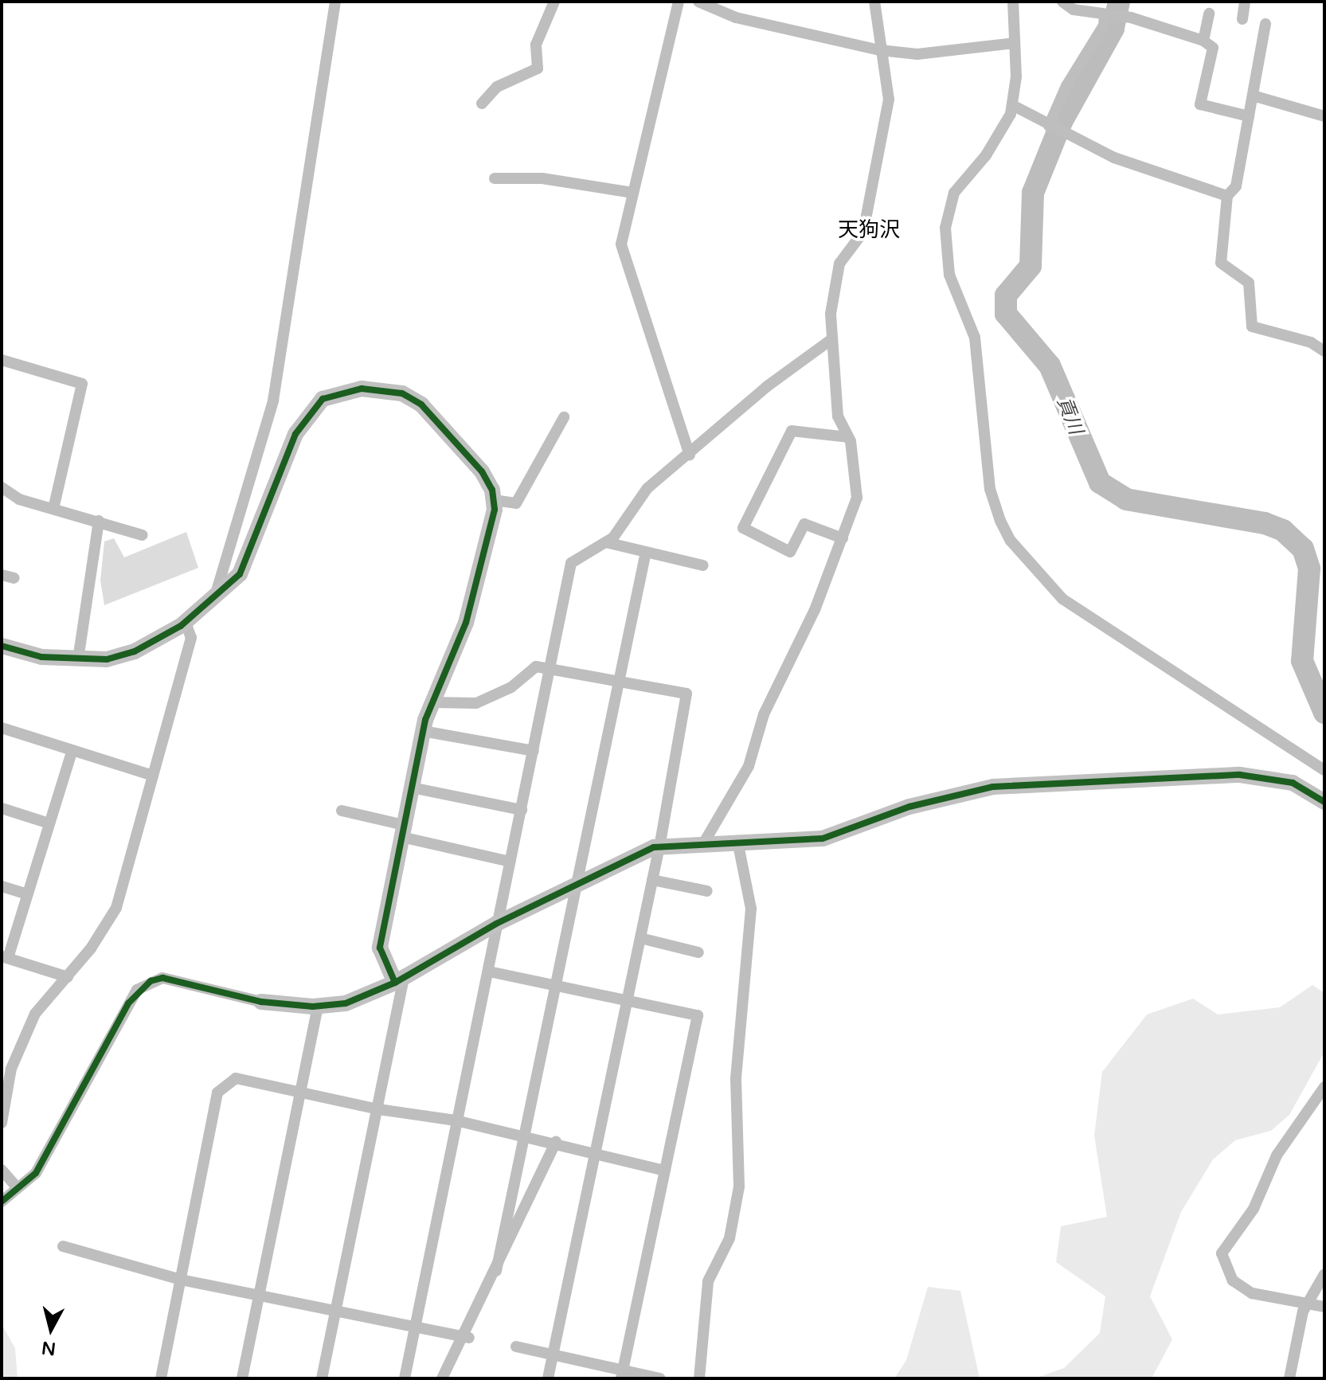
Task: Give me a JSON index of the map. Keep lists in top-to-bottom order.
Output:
{
  "districts": ["天狗沢"],
  "water": ["貢川"],
  "north": "bottom"
}
